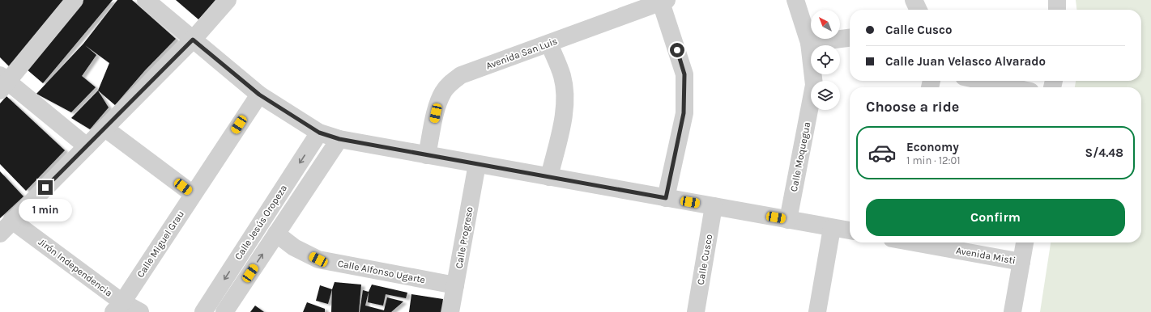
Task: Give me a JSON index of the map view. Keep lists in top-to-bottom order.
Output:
{
  "streets": {
    "street": [
      "Avenida San Luis",
      "Calle Moquegua",
      "Calle Jesús Oropeza",
      "Calle Progreso",
      "Calle Miguel Grau",
      "Avenida Misti",
      "Calle Cusco",
      "Jirón Independencia",
      "Calle Alfonso Ugarte"
    ]
  },
  "crossings": [
    ["Calle Jesús Oropeza", "Calle Alfonso Ugarte"],
    ["Calle Progreso", "Calle Alfonso Ugarte"],
    ["Calle Miguel Grau", "Jirón Independencia"]
  ],
  "north": "top left",
  "page": {
    "banner": ["Calle Cusco", "Calle Juan Velasco Alvarado"],
    "heading": "Choose a ride",
    "list": [
      {
        "name": "Economy",
        "note": "1 min · 12:01",
        "value": "S/4.48"
      }
    ],
    "buttons": "Confirm",
    "bubble": "1 min"
  }
}
